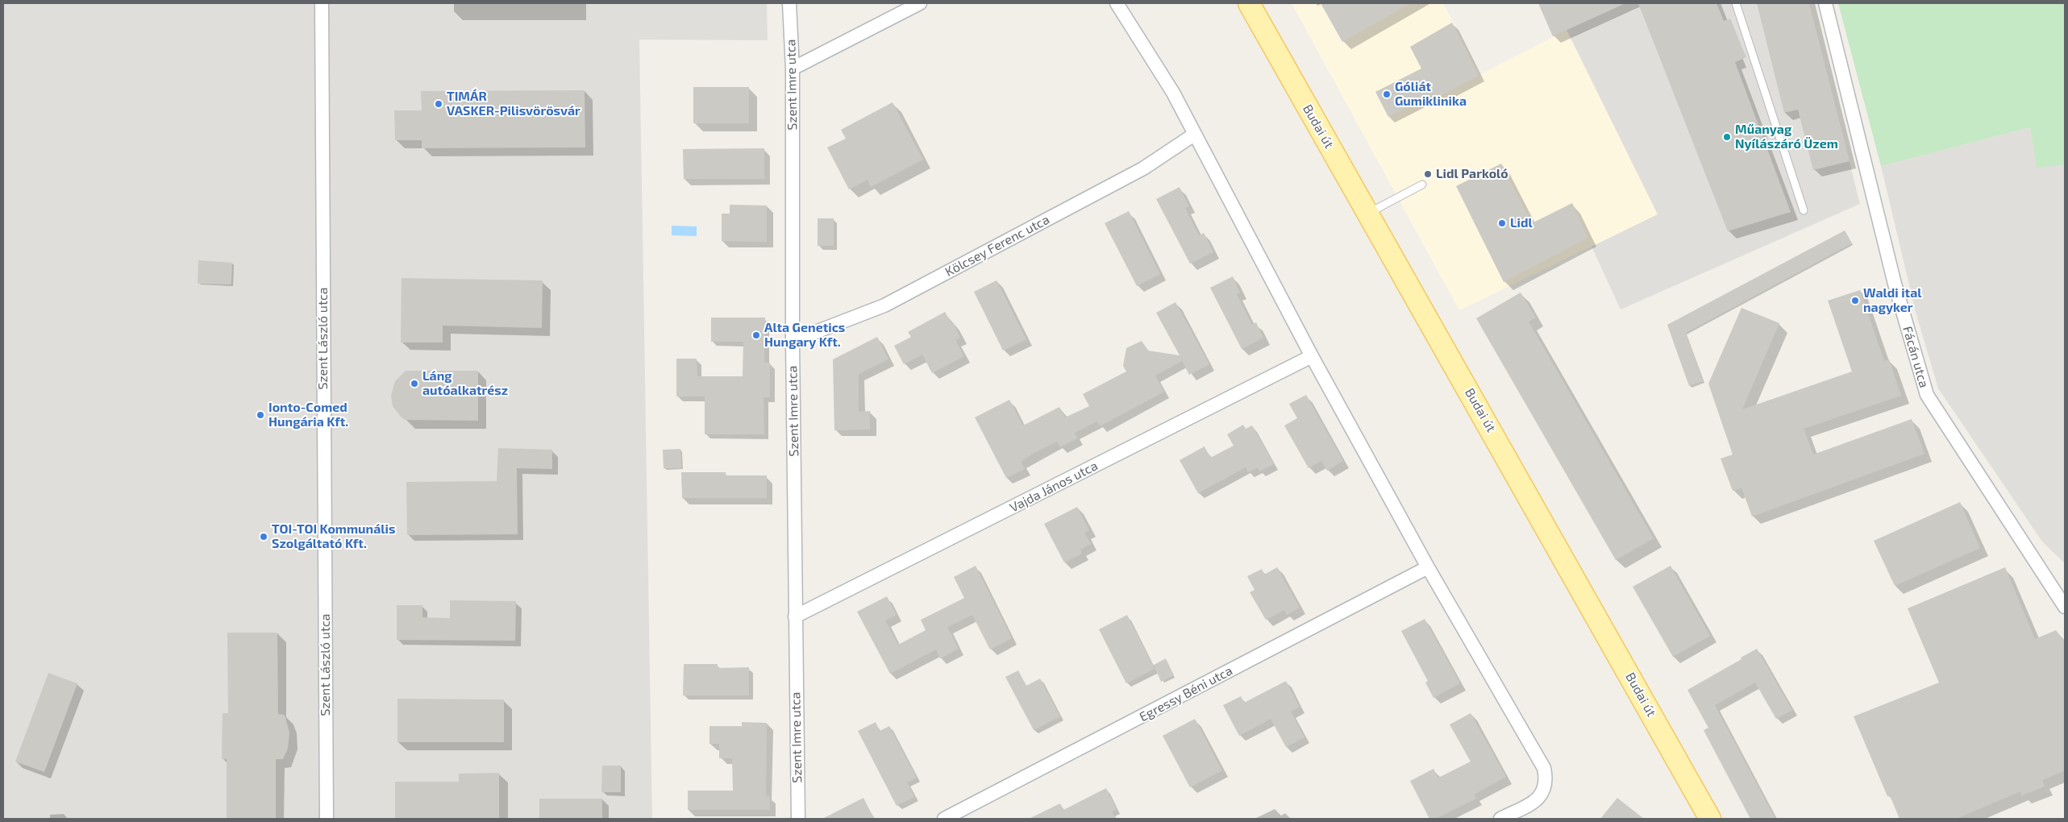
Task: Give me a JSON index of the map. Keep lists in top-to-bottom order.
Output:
{
  "streets": {
    "main road": ["Budai út"],
    "street": [
      "Szent Imre utca",
      "Kölcsey Ferenc utca",
      "Szent László utca",
      "Fácán utca",
      "Vajda János utca",
      "Egressy Béni utca"
    ]
  },
  "crossings": [
    ["Szent Imre utca", "Kölcsey Ferenc utca"],
    ["Szent Imre utca", "Vajda János utca"]
  ],
  "places": [
    "Góliát Gumiklinika",
    "TIMÁR VASKER-Pilisvörösvár",
    "Műanyag Nyílászáró Üzem",
    "Lidl Parkoló",
    "Lidl",
    "Waldi ital nagyker",
    "Alta Genetics Hungary Kft.",
    "Láng autóalkatrész",
    "Ionto-Comed Hungária Kft.",
    "TOI-TOI Kommunális Szolgáltató Kft."
  ]
}
